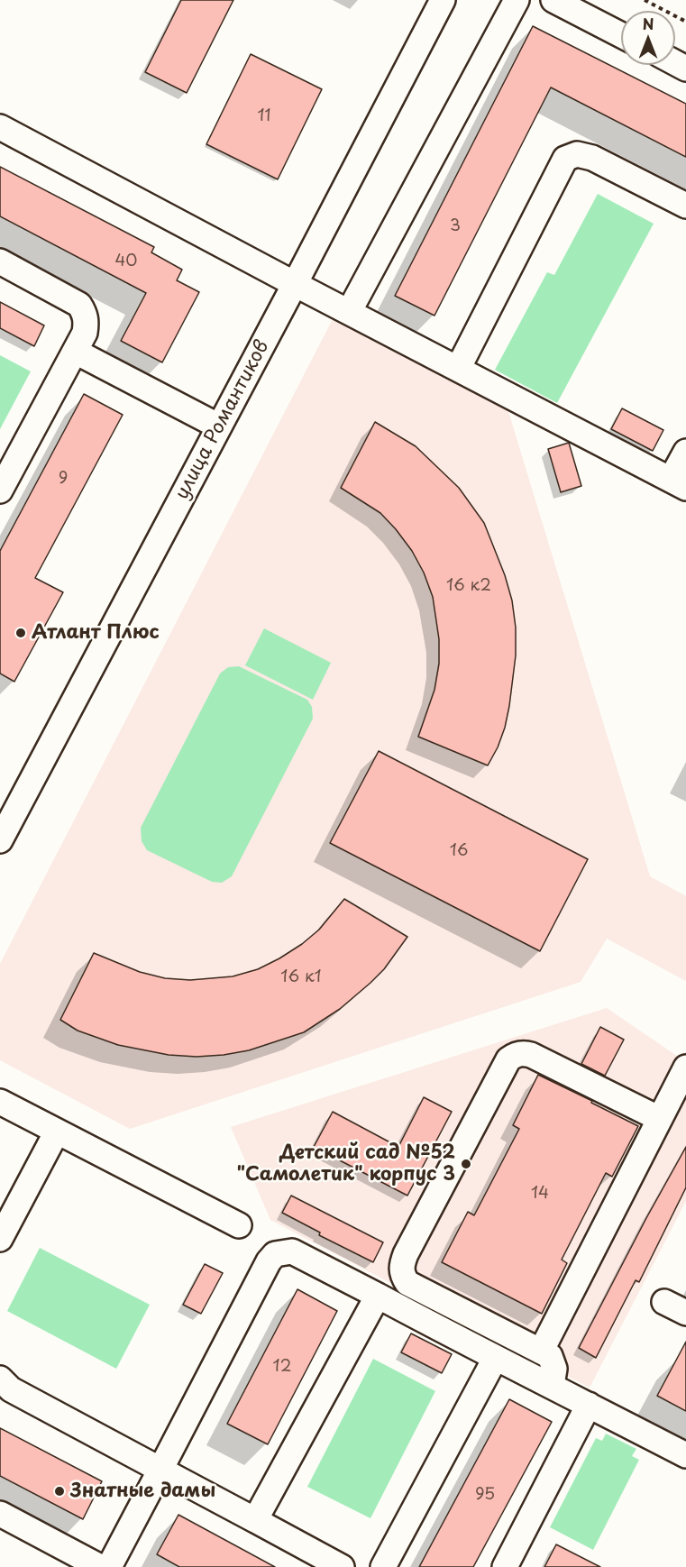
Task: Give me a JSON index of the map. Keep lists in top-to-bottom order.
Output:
{
  "streets": {
    "street": ["улица Романтиков"]
  },
  "places": ["Атлант Плюс", "Детский сад №52 \"Самолетик\" корпус 3", "Знатные дамы"],
  "house_numbers": [
    "11",
    "3",
    "40",
    "9",
    "16 к2",
    "16",
    "16 к1",
    "14",
    "12",
    "95"
  ],
  "north": "top"
}
